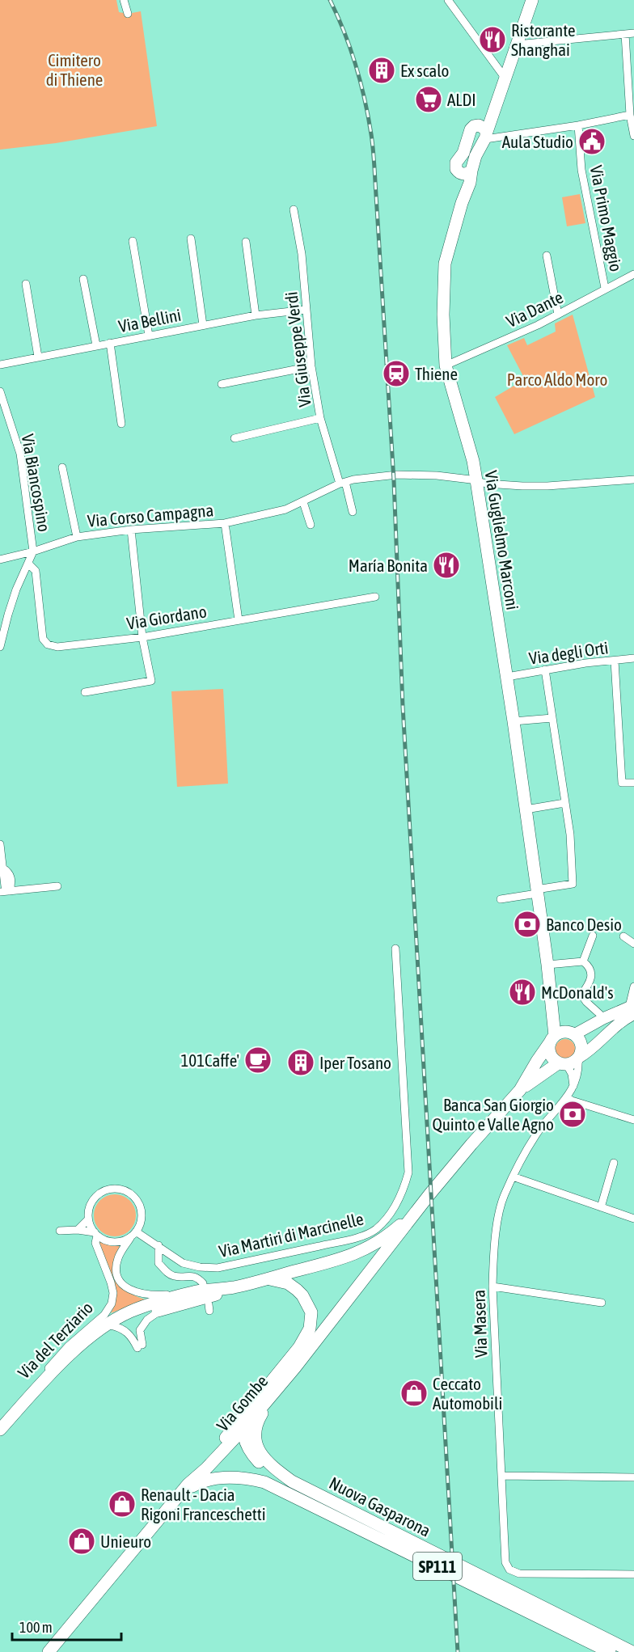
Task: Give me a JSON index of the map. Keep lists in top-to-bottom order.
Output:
{
  "streets": {
    "main road": [
      "Via Guglielmo Marconi",
      "Via del Terziario",
      "Via Gombe",
      "Nuova Gasparona",
      "SP111"
    ],
    "street": [
      "Via Primo Maggio",
      "Via Dante",
      "Via Bellini",
      "Via Giuseppe Verdi",
      "Via Biancospino",
      "Via Corso Campagna",
      "Via Giordano",
      "Via degli Orti",
      "Via Martiri di Marcinelle",
      "Via Masera"
    ]
  },
  "crossings": [
    ["Via Primo Maggio", "Via Dante"],
    ["Via Dante", "Via Guglielmo Marconi"],
    ["Via Bellini", "Via Giuseppe Verdi"],
    ["Via Giuseppe Verdi", "Via Corso Campagna"],
    ["Via Biancospino", "Via Corso Campagna"],
    ["Via Corso Campagna", "Via Guglielmo Marconi"],
    ["Via Guglielmo Marconi", "Via degli Orti"],
    ["Via Guglielmo Marconi", "Via Masera"],
    ["Via Guglielmo Marconi", "Via Gombe"],
    ["Via Martiri di Marcinelle", "Via del Terziario"],
    ["Via del Terziario", "Via Gombe"],
    ["Via Gombe", "Nuova Gasparona"],
    ["Via Gombe", "SP111"],
    ["Nuova Gasparona", "SP111"]
  ],
  "parks": ["Cimitero di Thiene", "Parco Aldo Moro"],
  "places": {
    "restaurant": ["Ristorante Shanghai", "María Bonita", "McDonald's"],
    "building": ["Ex scalo", "Iper Tosano"],
    "supermarket": ["ALDI"],
    "public building": ["Aula Studio"],
    "station": ["Thiene"],
    "bank": ["Banco Desio", "Banca San Giorgio Quinto e Valle Agno"],
    "cafe": ["101Caffe'"],
    "shop": ["Ceccato Automobili", "Renault - Dacia Rigoni Franceschetti", "Unieuro"]
  },
  "scale_bar": "100 m"
}
